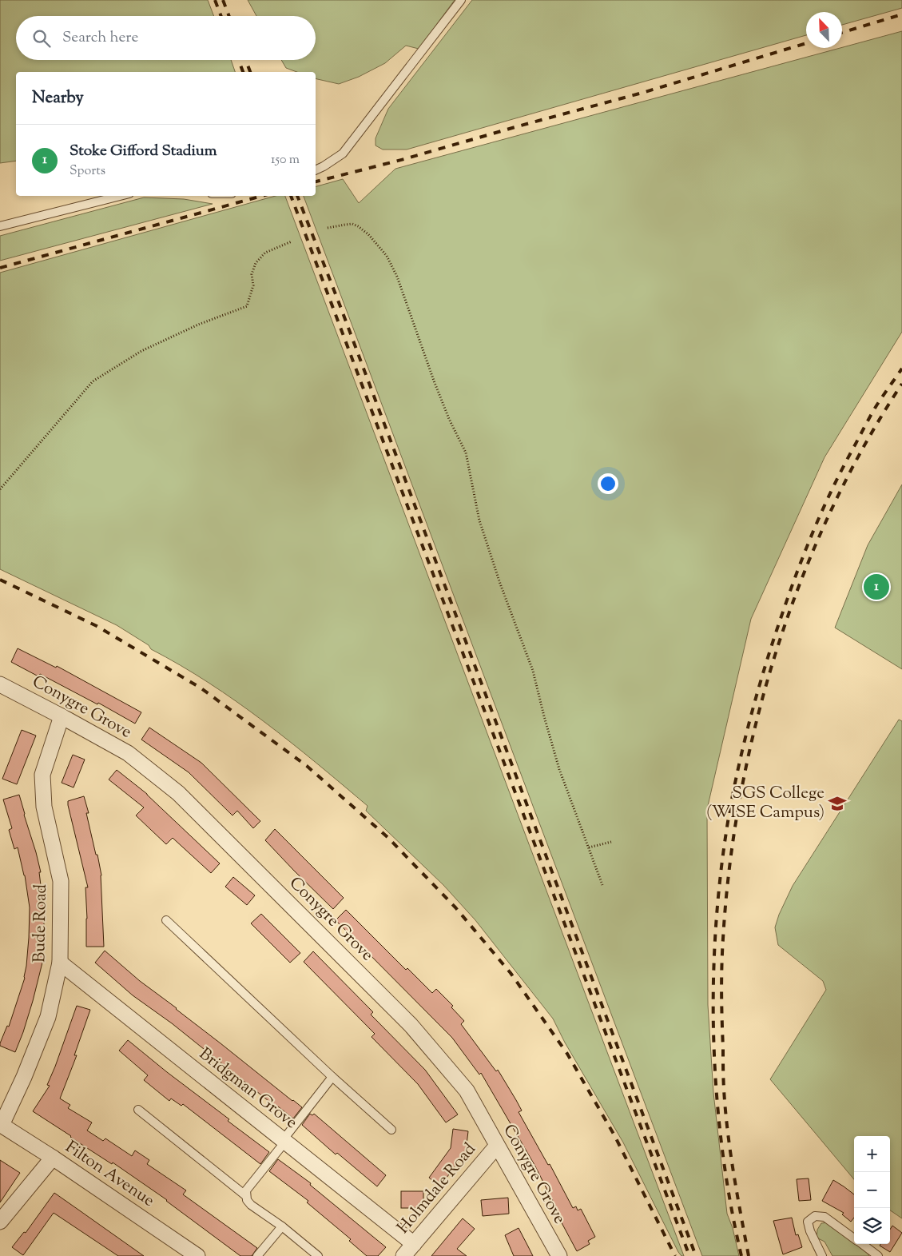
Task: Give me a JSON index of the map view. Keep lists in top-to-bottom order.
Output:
{
  "streets": {
    "street": [
      "Conygre Grove",
      "Bude Road",
      "Bridgman Grove",
      "Filton Avenue",
      "Holmdale Road"
    ]
  },
  "crossings": [
    ["Conygre Grove", "Bude Road"],
    ["Conygre Grove", "Holmdale Road"],
    ["Bude Road", "Bridgman Grove"],
    ["Bude Road", "Filton Avenue"],
    ["Bridgman Grove", "Holmdale Road"]
  ],
  "places": {
    "school or university": ["SGS College (WISE Campus)"]
  },
  "north": "top left",
  "page": {
    "search": "Search here",
    "heading": "Nearby",
    "list": [
      {
        "mark": "1",
        "name": "Stoke Gifford Stadium",
        "note": "Sports",
        "value": "150 m"
      }
    ],
    "pins": "1",
    "map_buttons": ["+", "−"]
  }
}
